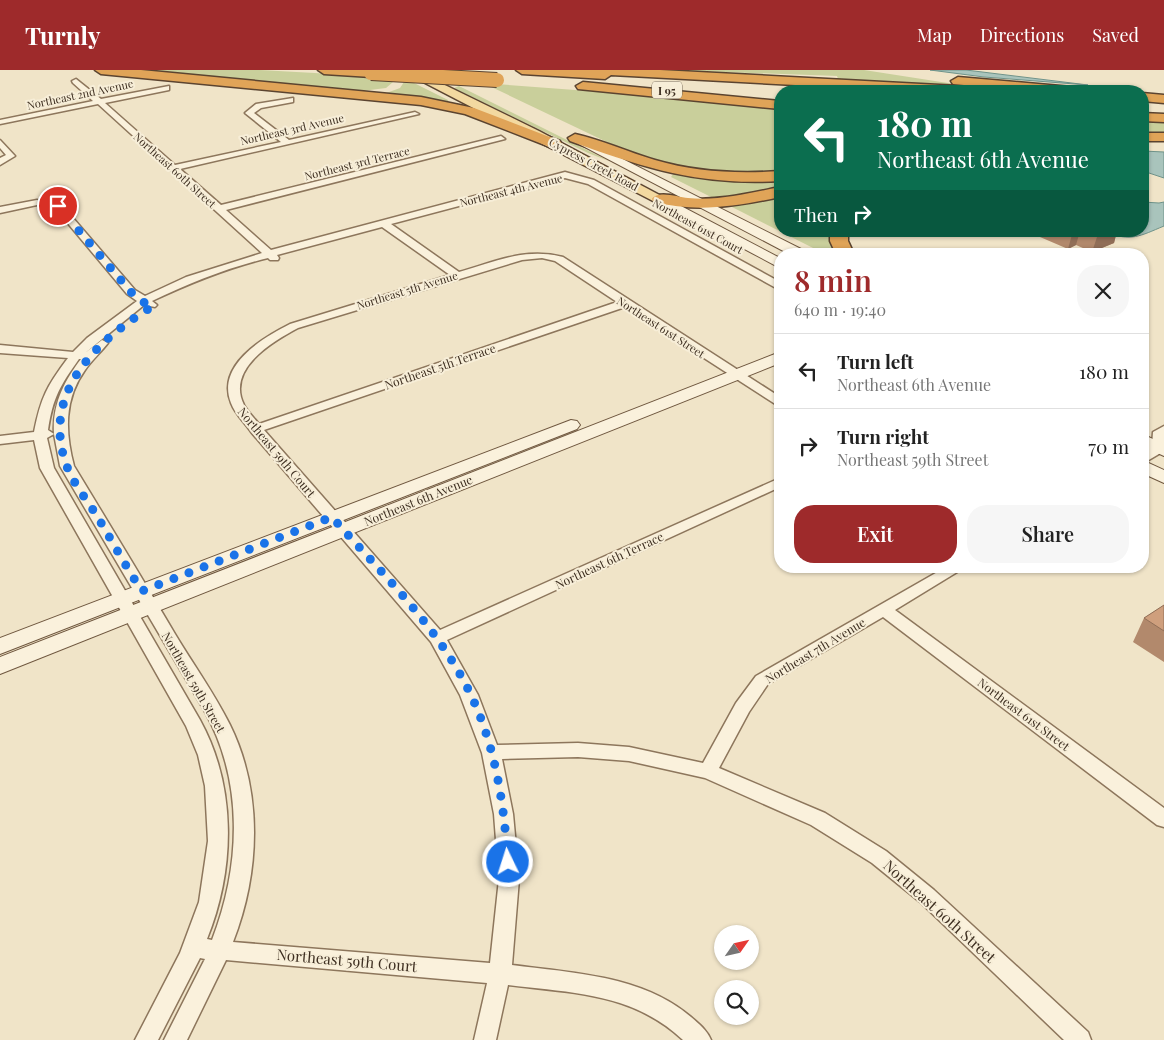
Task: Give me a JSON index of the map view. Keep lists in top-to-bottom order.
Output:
{
  "streets": {
    "highway": ["I 95"],
    "main road": ["Cypress Creek Road"],
    "street": [
      "Northeast 2nd Avenue",
      "Northeast 3rd Avenue",
      "Northeast 3rd Terrace",
      "Northeast 60th Street",
      "Northeast 4th Avenue",
      "Northeast 61st Court",
      "Northeast 5th Avenue",
      "Northeast 61st Street",
      "Northeast 5th Terrace",
      "Northeast 59th Court",
      "Northeast 6th Avenue",
      "Northeast 6th Terrace",
      "Northeast 7th Avenue",
      "Northeast 59th Street"
    ]
  },
  "crossings": [
    ["Northeast 2nd Avenue", "Northeast 60th Street"],
    ["Northeast 3rd Avenue", "Northeast 60th Street"],
    ["Northeast 3rd Terrace", "Northeast 60th Street"],
    ["Northeast 60th Street", "Northeast 4th Avenue"],
    ["Northeast 60th Street", "Northeast 59th Court"],
    ["Northeast 60th Street", "Northeast 7th Avenue"],
    ["Northeast 4th Avenue", "Northeast 61st Court"],
    ["Northeast 4th Avenue", "Northeast 59th Street"],
    ["Northeast 5th Avenue", "Northeast 61st Street"],
    ["Northeast 5th Avenue", "Northeast 59th Court"],
    ["Northeast 61st Street", "Northeast 5th Terrace"],
    ["Northeast 61st Street", "Northeast 6th Avenue"],
    ["Northeast 61st Street", "Northeast 7th Avenue"],
    ["Northeast 5th Terrace", "Northeast 59th Court"],
    ["Northeast 59th Court", "Northeast 6th Avenue"],
    ["Northeast 59th Court", "Northeast 6th Terrace"],
    ["Northeast 59th Court", "Northeast 59th Street"],
    ["Northeast 6th Avenue", "Northeast 59th Street"]
  ],
  "north": "top right",
  "page": {
    "header": "Turnly",
    "nav": ["Map", "Directions", "Saved"],
    "turn": ["180 m", "Northeast 6th Avenue"],
    "then": "Then",
    "heading": ["8 min", "640 m · 19:40"],
    "list": [
      {
        "name": "Turn left",
        "note": "Northeast 6th Avenue",
        "value": "180 m"
      },
      {
        "name": "Turn right",
        "note": "Northeast 59th Street",
        "value": "70 m"
      }
    ],
    "buttons": ["Exit", "Share"]
  }
}
